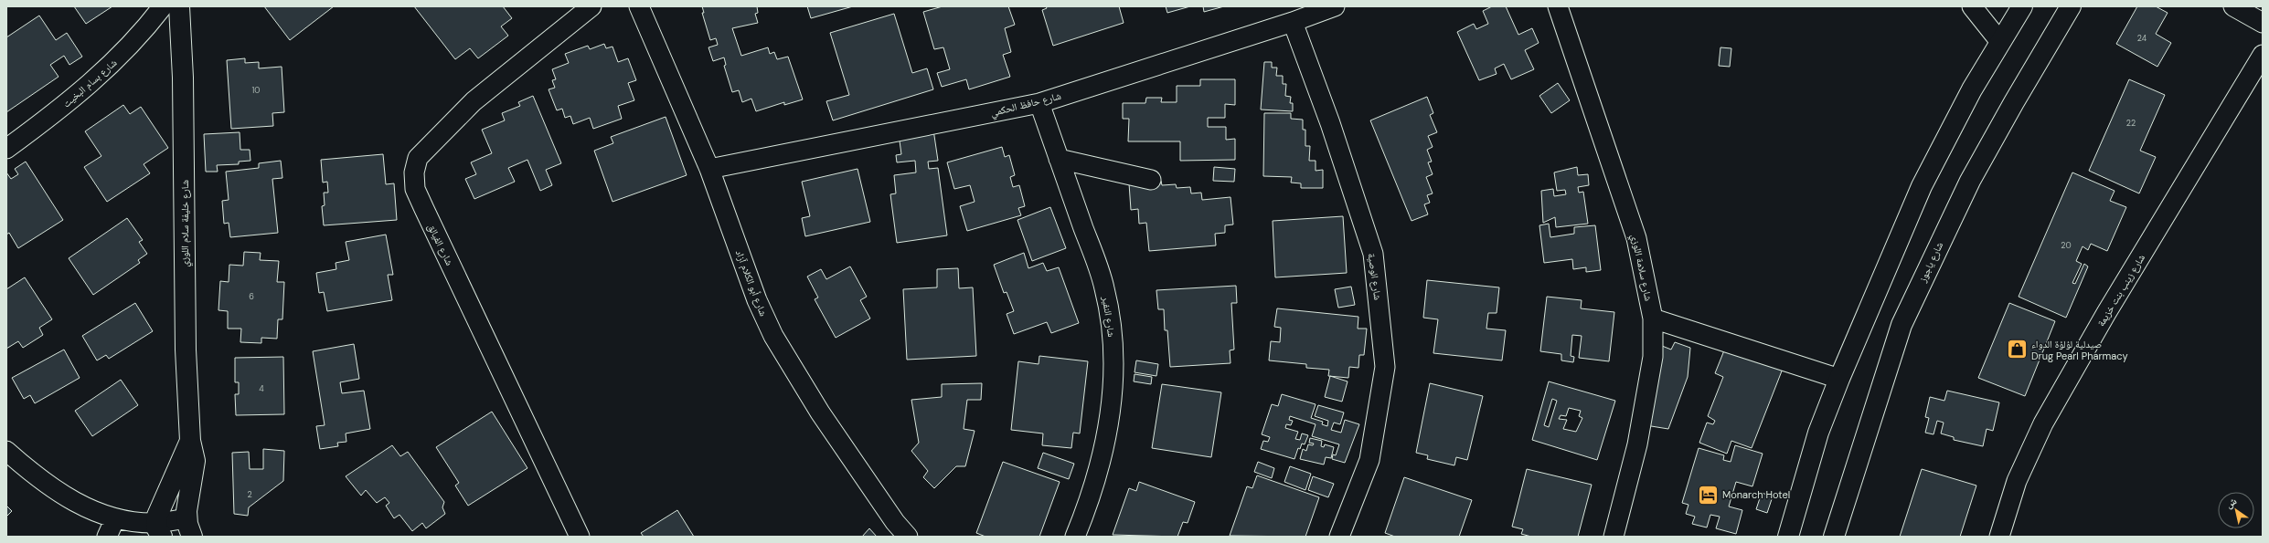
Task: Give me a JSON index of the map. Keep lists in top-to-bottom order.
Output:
{
  "streets": {
    "main road": ["شارع خليفة سلام اللوزي", "شارع ياجوز"],
    "street": [
      "شارع بسام البخيت",
      "شارع حافظ الحكمي",
      "شارع الفيالق",
      "شارع سلامة اللوزي",
      "شارع الوصية",
      "شارع أبو الكلام آزاد",
      "شارع زينب بنت خزيمة",
      "شارع النفير"
    ]
  },
  "crossings": [
    ["شارع بسام البخيت", "شارع خليفة سلام اللوزي"],
    ["شارع حافظ الحكمي", "شارع الوصية"],
    ["شارع حافظ الحكمي", "شارع أبو الكلام آزاد"],
    ["شارع حافظ الحكمي", "شارع النفير"]
  ],
  "places": {
    "shop": ["صيدلية لؤلؤة الدواء Drug Pearl Pharmacy"],
    "hotel": ["Monarch Hotel"]
  },
  "house_numbers": [
    "24",
    "10",
    "22",
    "20",
    "6",
    "4",
    "2"
  ],
  "north": "top left"
}
